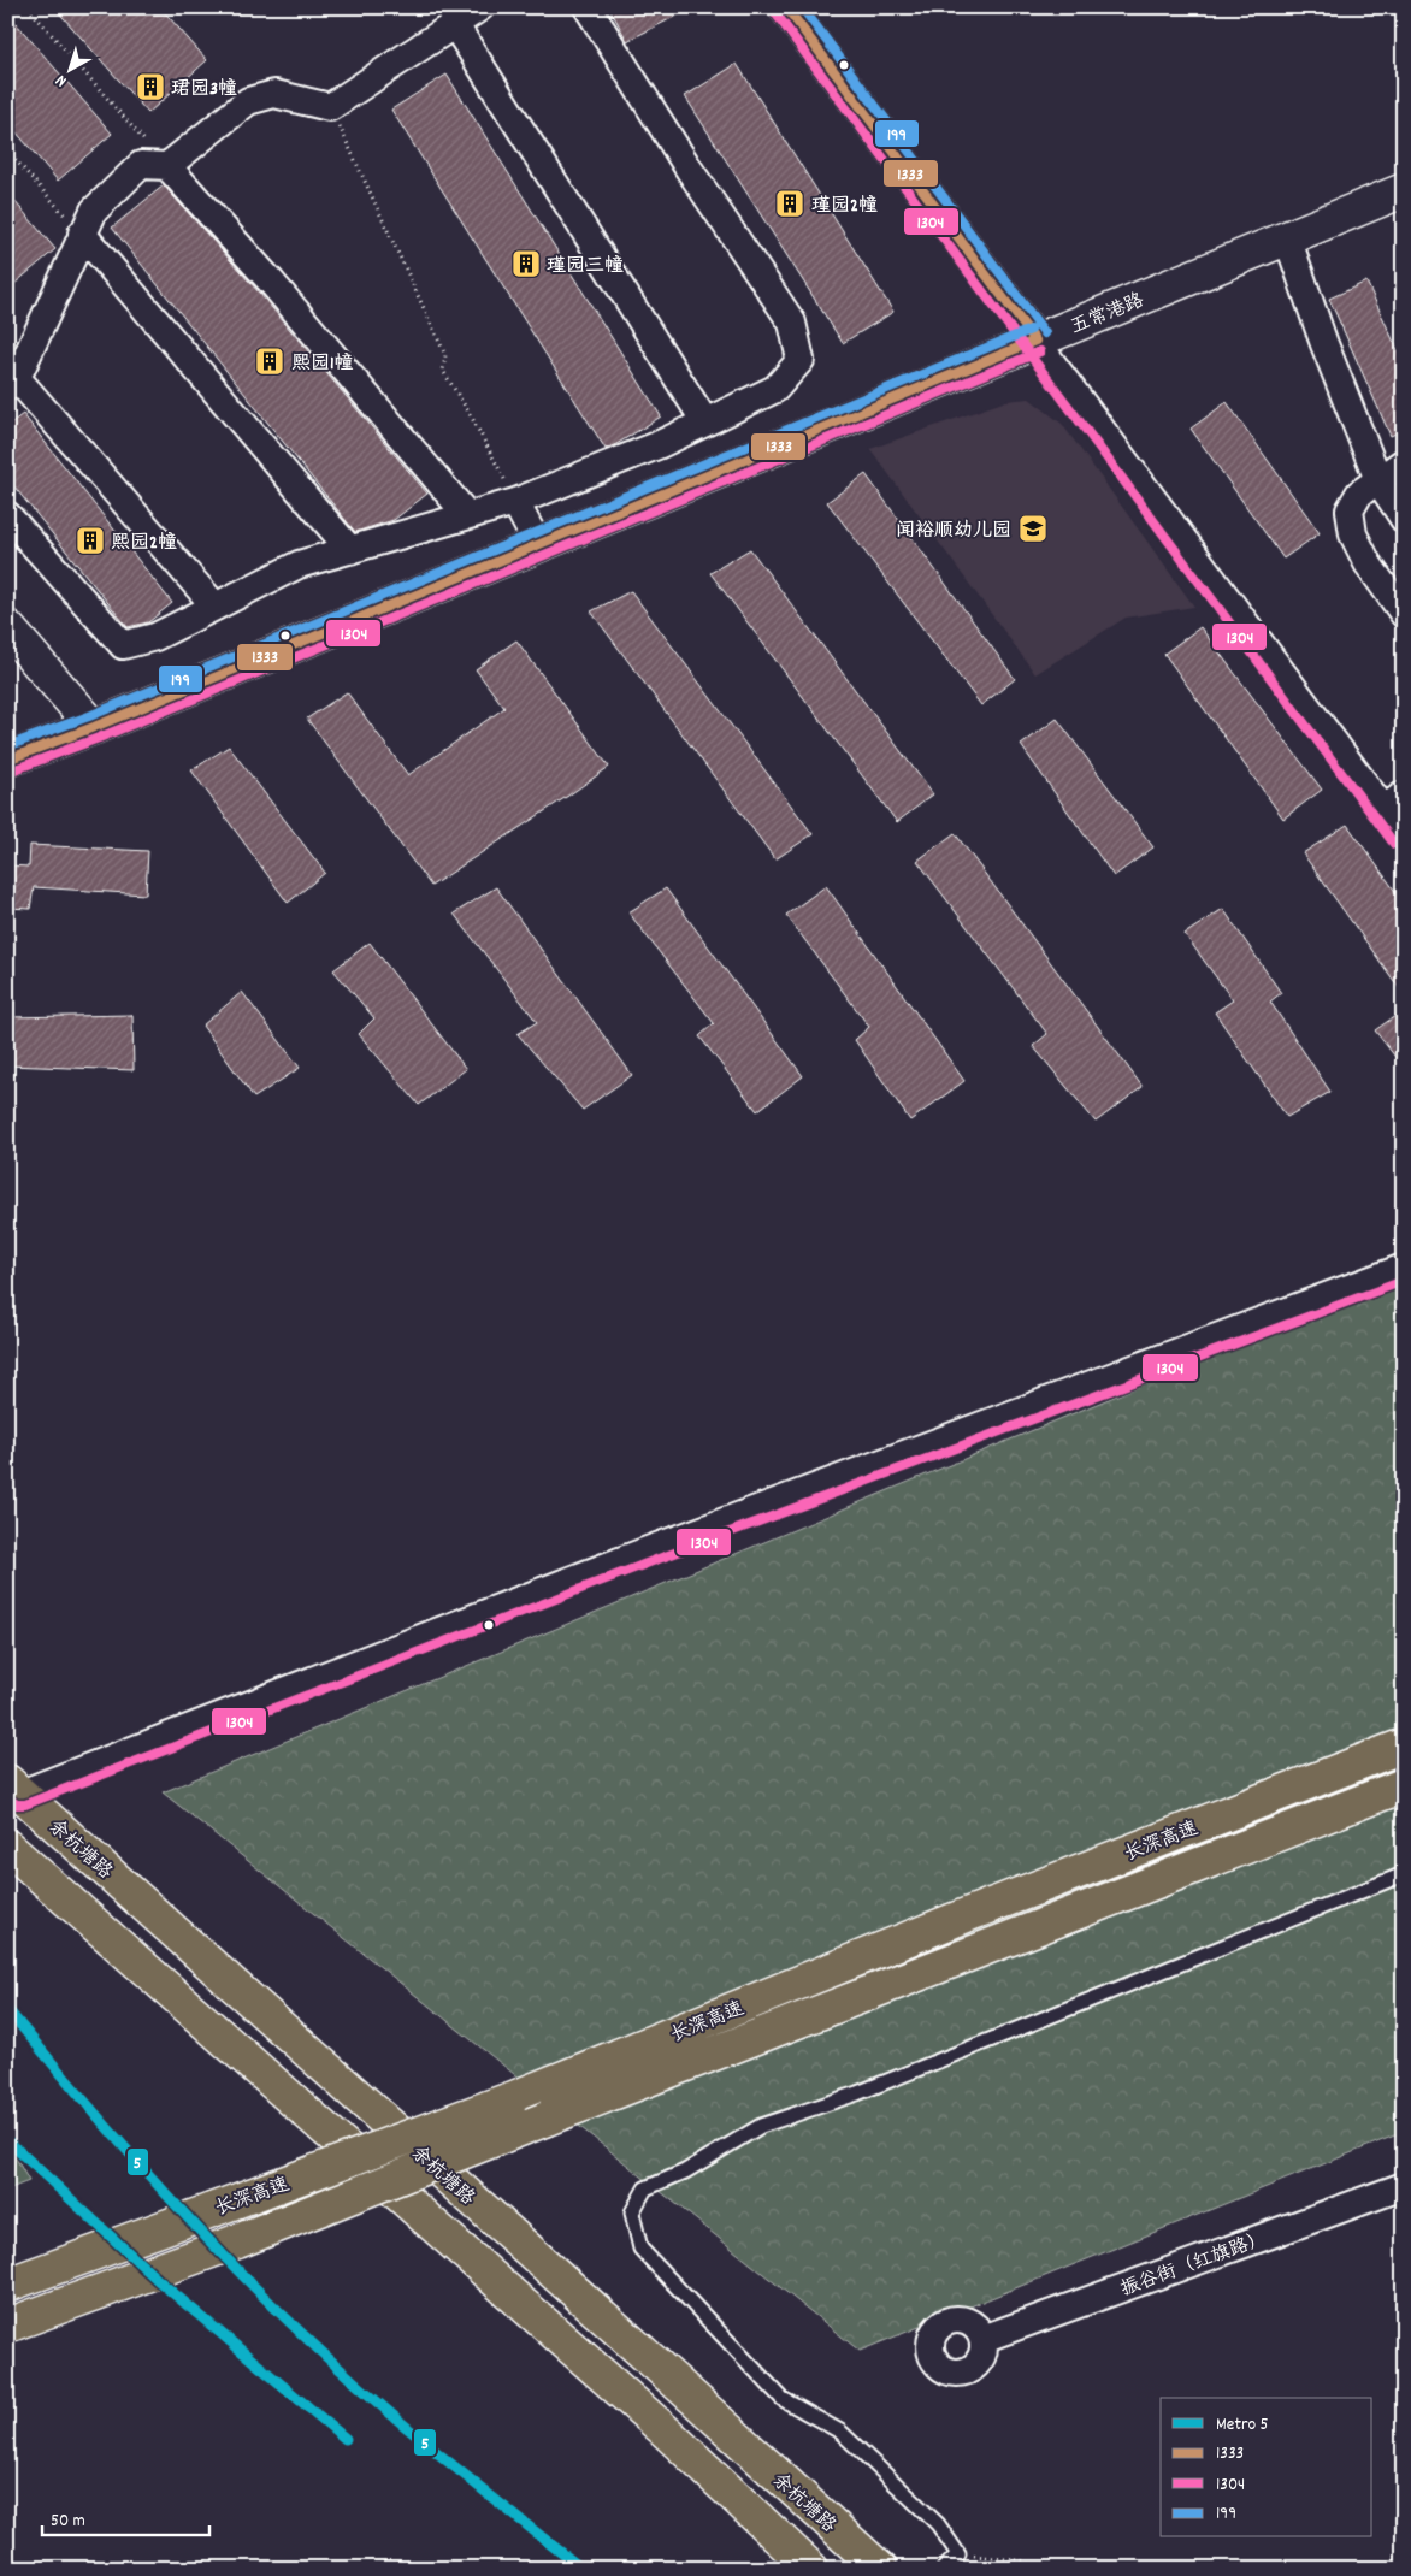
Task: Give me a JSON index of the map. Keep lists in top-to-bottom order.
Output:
{
  "streets": {
    "main road": ["长深高速", "余杭塘路"],
    "street": ["五常港路", "振谷街（红旗路）"]
  },
  "places": {
    "building": [
      "珺园3幢",
      "瑾园2幢",
      "瑾园三幢",
      "熙园1幢",
      "熙园2幢"
    ],
    "school or university": ["闻裕顺幼儿园"]
  },
  "lines": [
    "transit line 1333",
    "transit line 199",
    "transit line 1304",
    "metro line 5"
  ],
  "legend": [
    "Metro 5",
    "1333",
    "1304",
    "199"
  ],
  "scale_bar": "50 m",
  "north": "bottom left"
}
